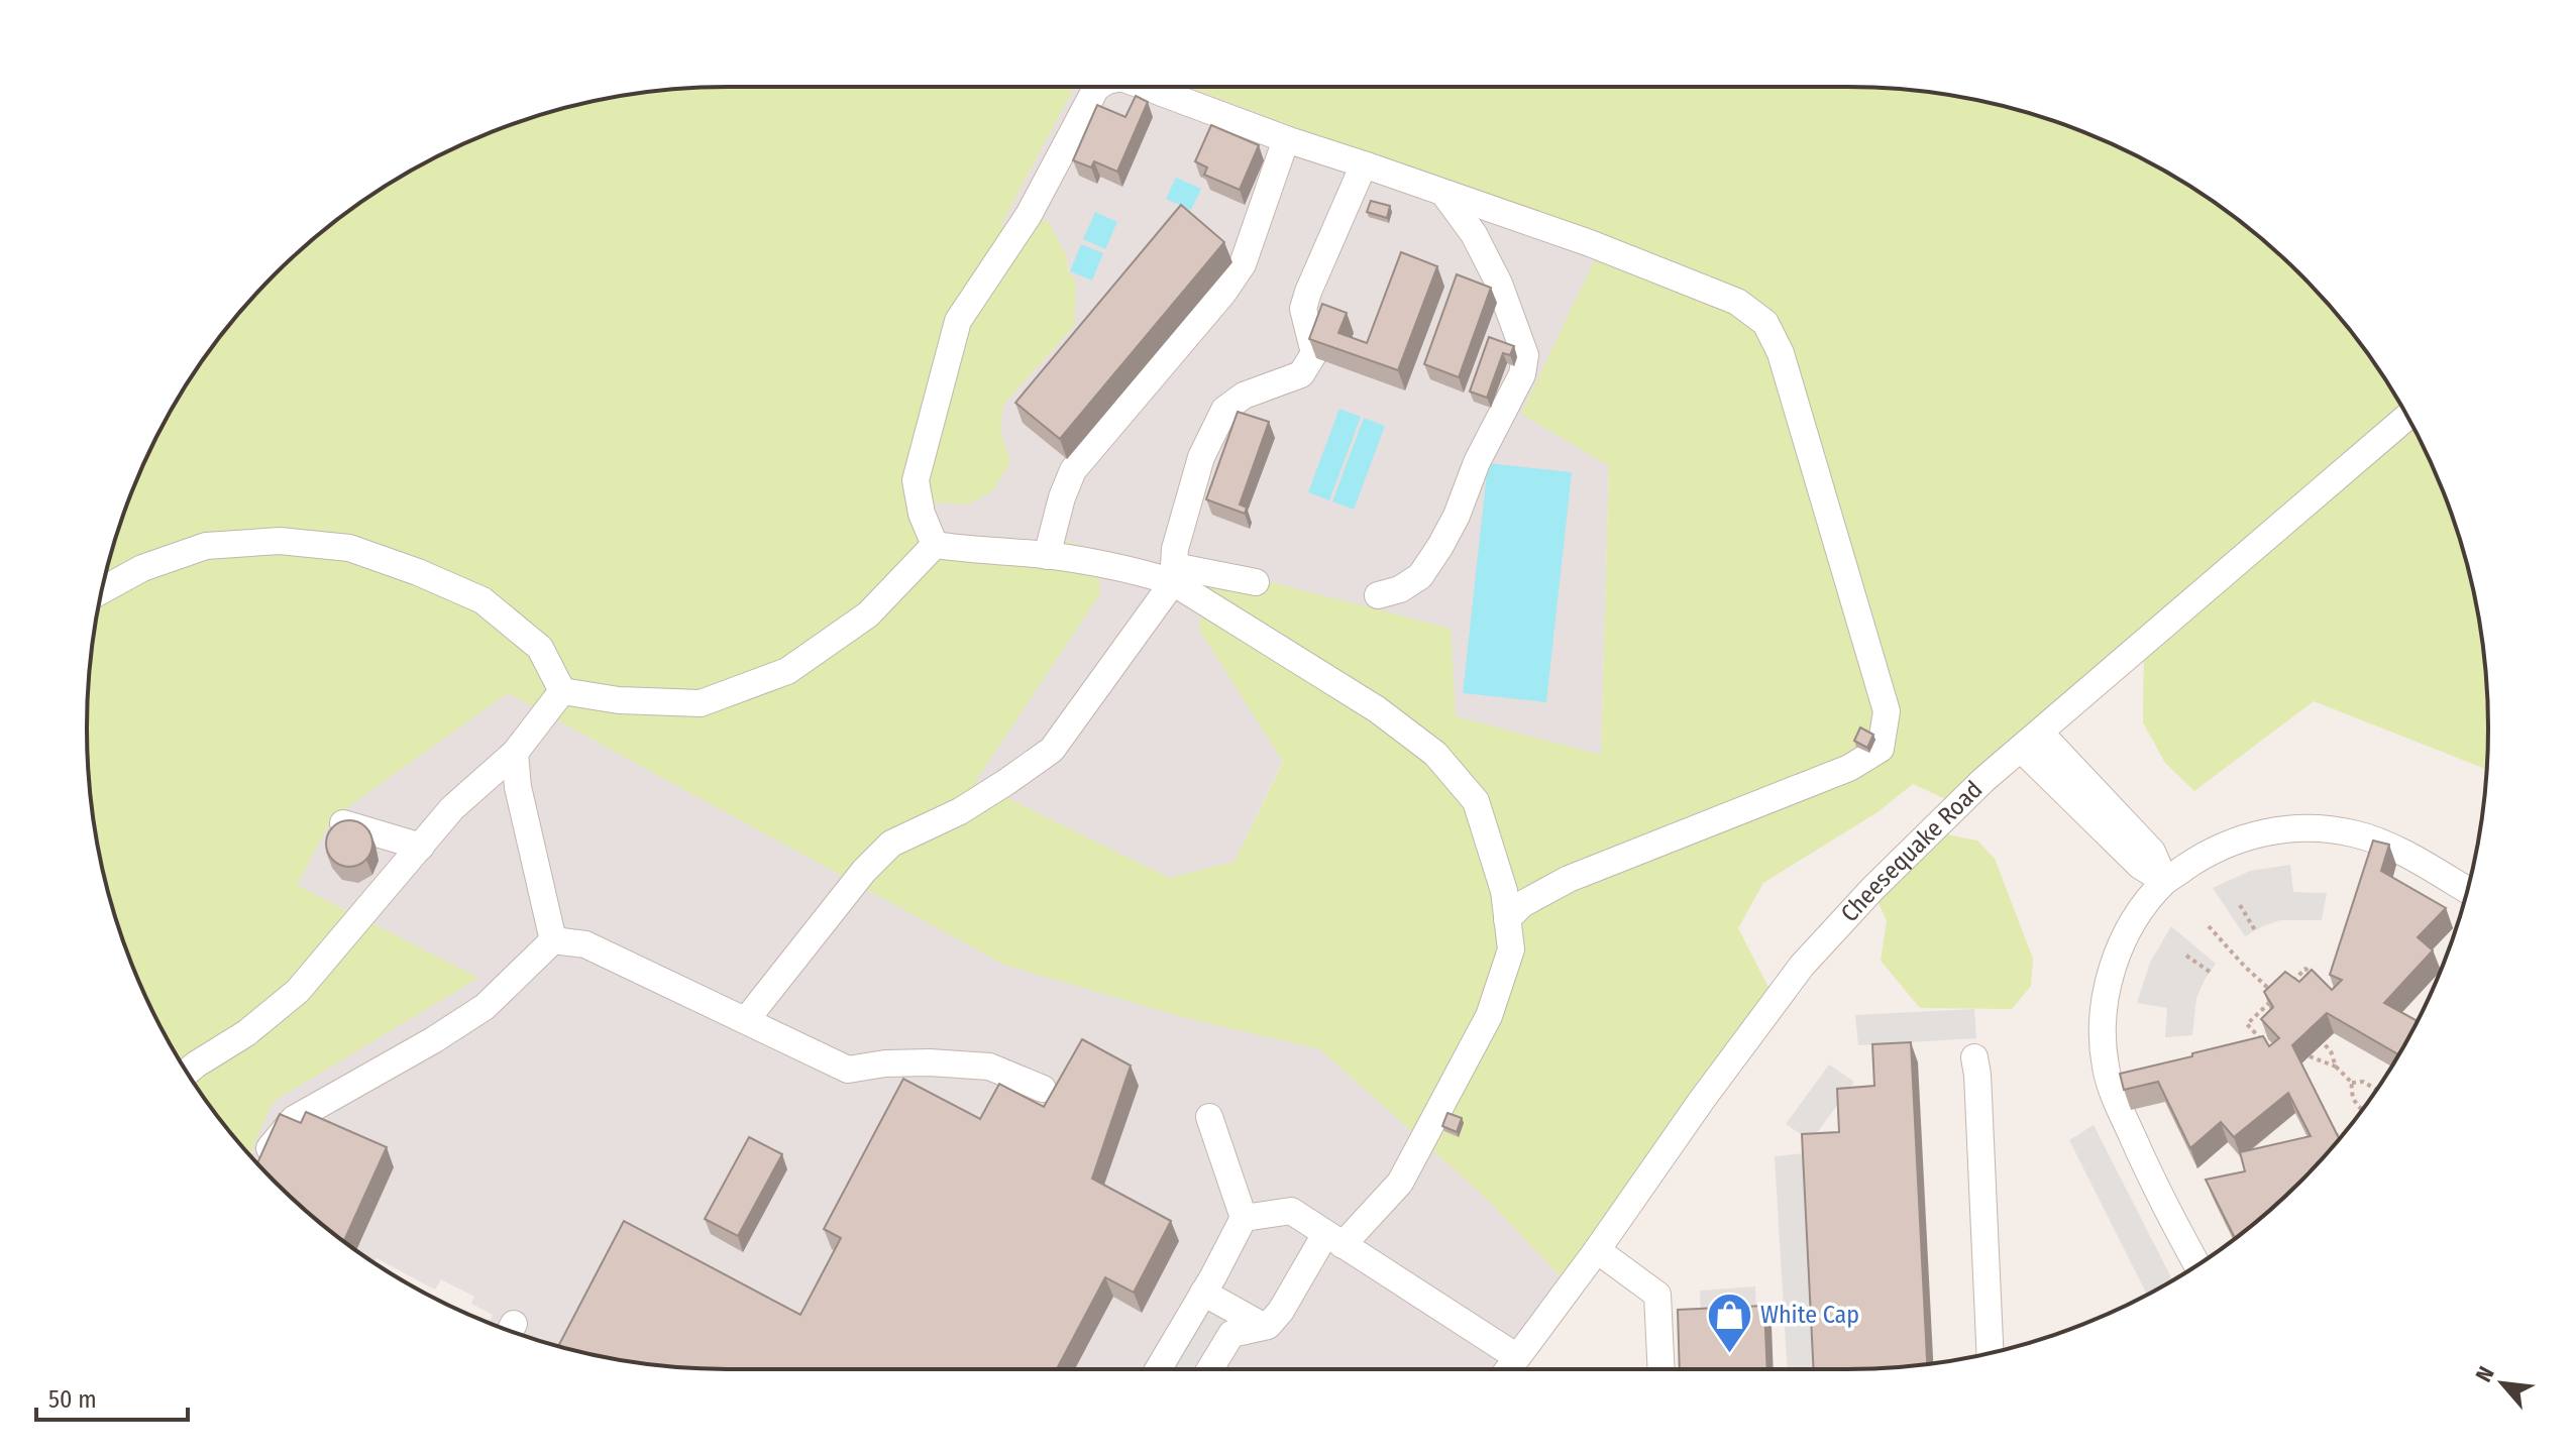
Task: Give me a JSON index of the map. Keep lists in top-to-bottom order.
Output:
{
  "streets": {
    "street": ["Cheesequake Road"]
  },
  "places": {
    "shop": ["White Cap"]
  },
  "scale_bar": "50 m",
  "north": "top left"
}
